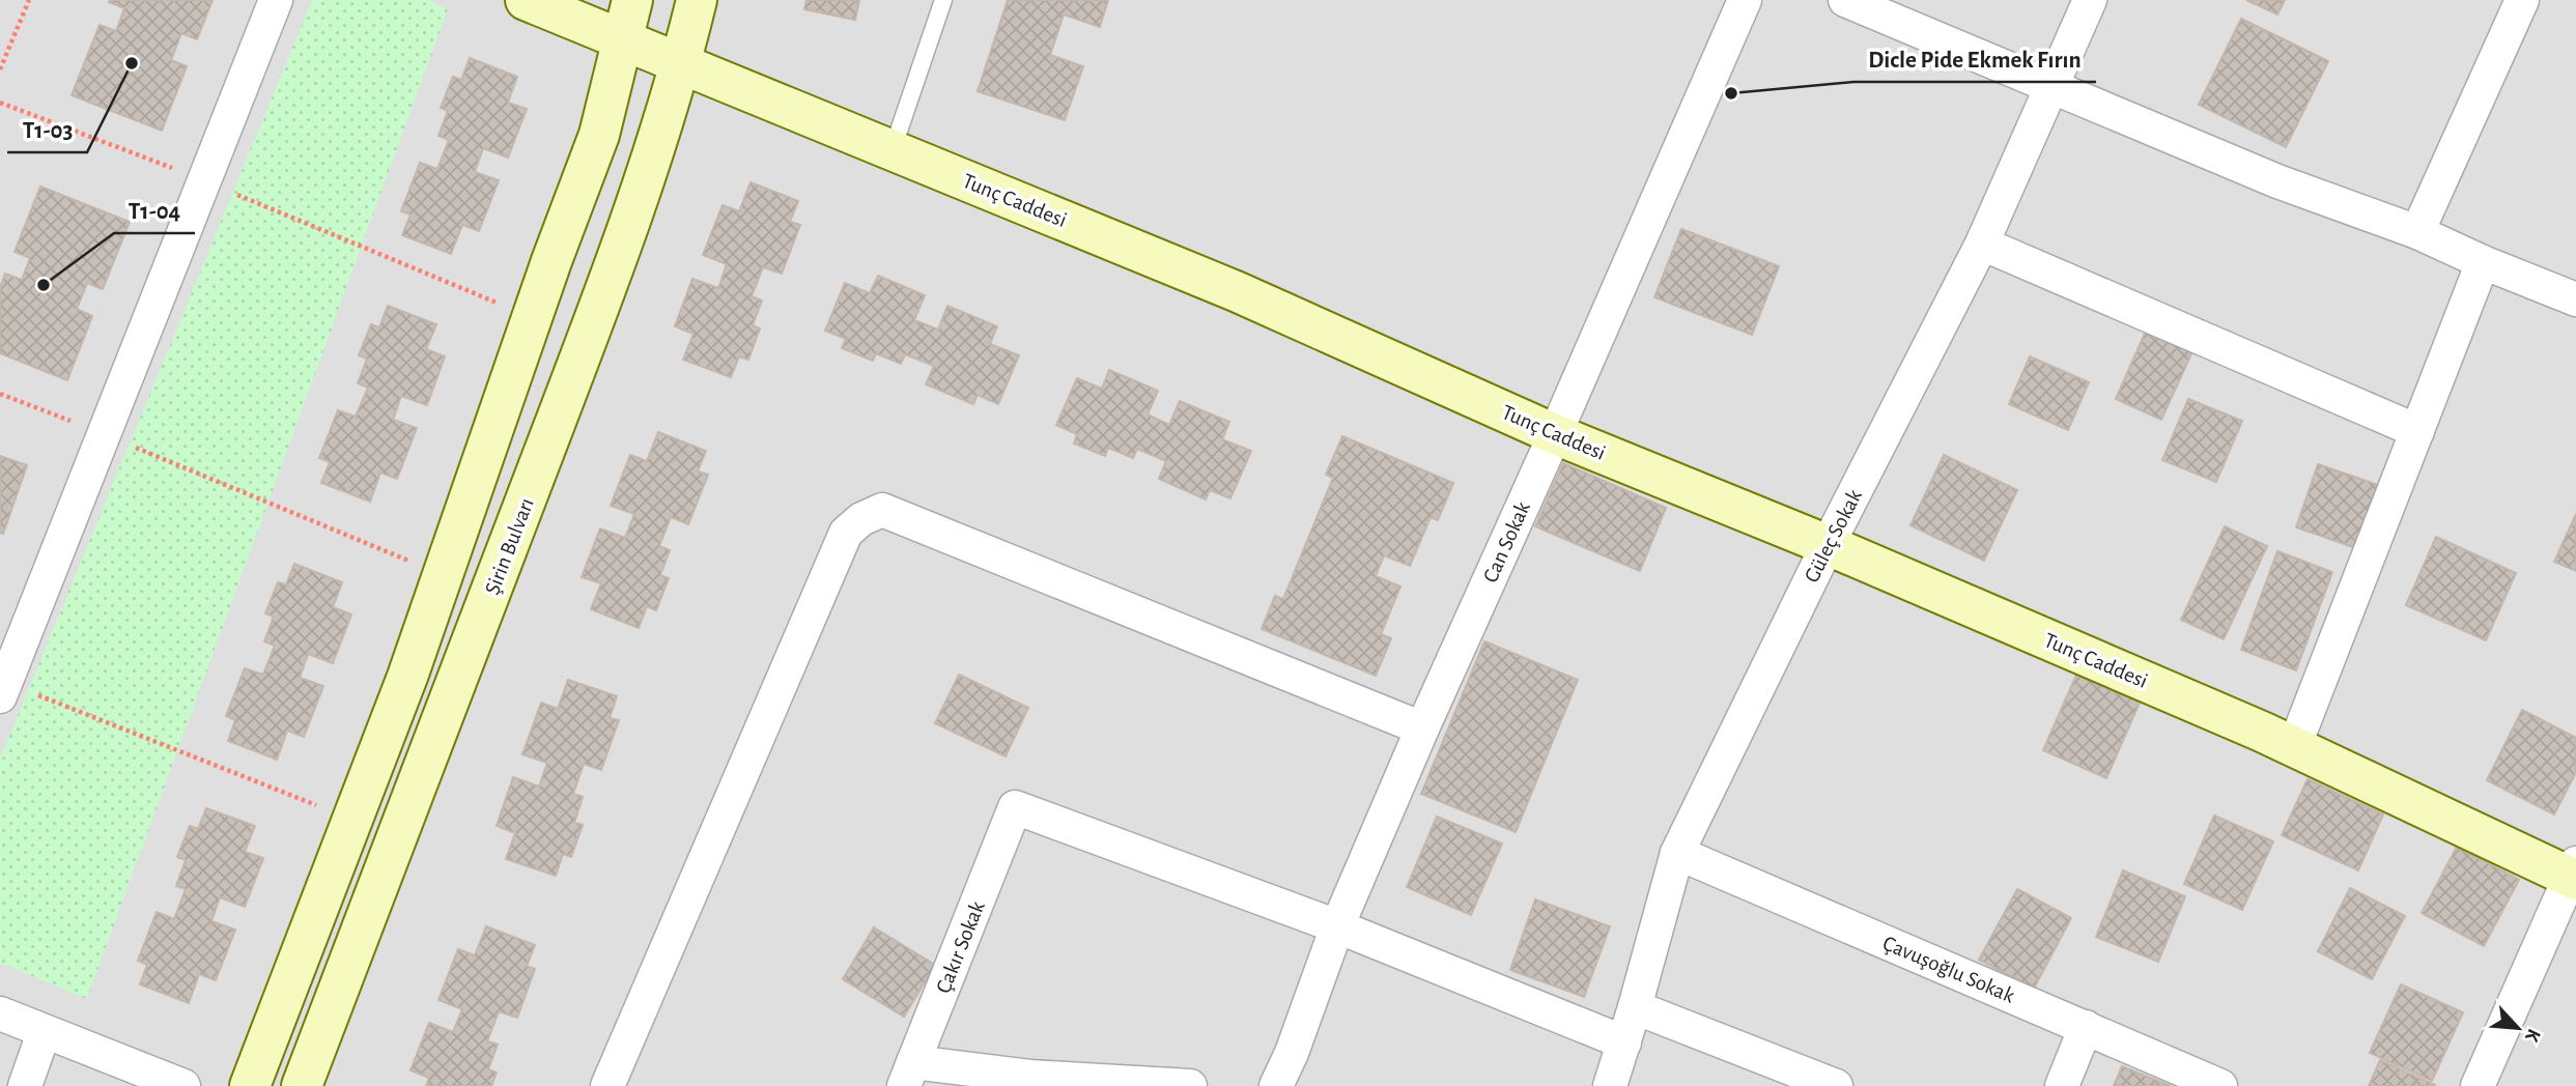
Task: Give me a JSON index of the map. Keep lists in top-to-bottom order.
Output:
{
  "streets": {
    "main road": ["Tunç Caddesi", "Şirin Bulvarı"],
    "street": [
      "Güleç Sokak",
      "Can Sokak",
      "Çakır Sokak",
      "Çavuşoğlu Sokak"
    ]
  },
  "crossings": [
    ["Tunç Caddesi", "Güleç Sokak"],
    ["Tunç Caddesi", "Can Sokak"],
    ["Tunç Caddesi", "Şirin Bulvarı"],
    ["Güleç Sokak", "Çavuşoğlu Sokak"],
    ["Can Sokak", "Çakır Sokak"]
  ],
  "places": ["T1-03", "Dicle Pide Ekmek Fırın", "T1-04"],
  "north": "bottom right"
}
